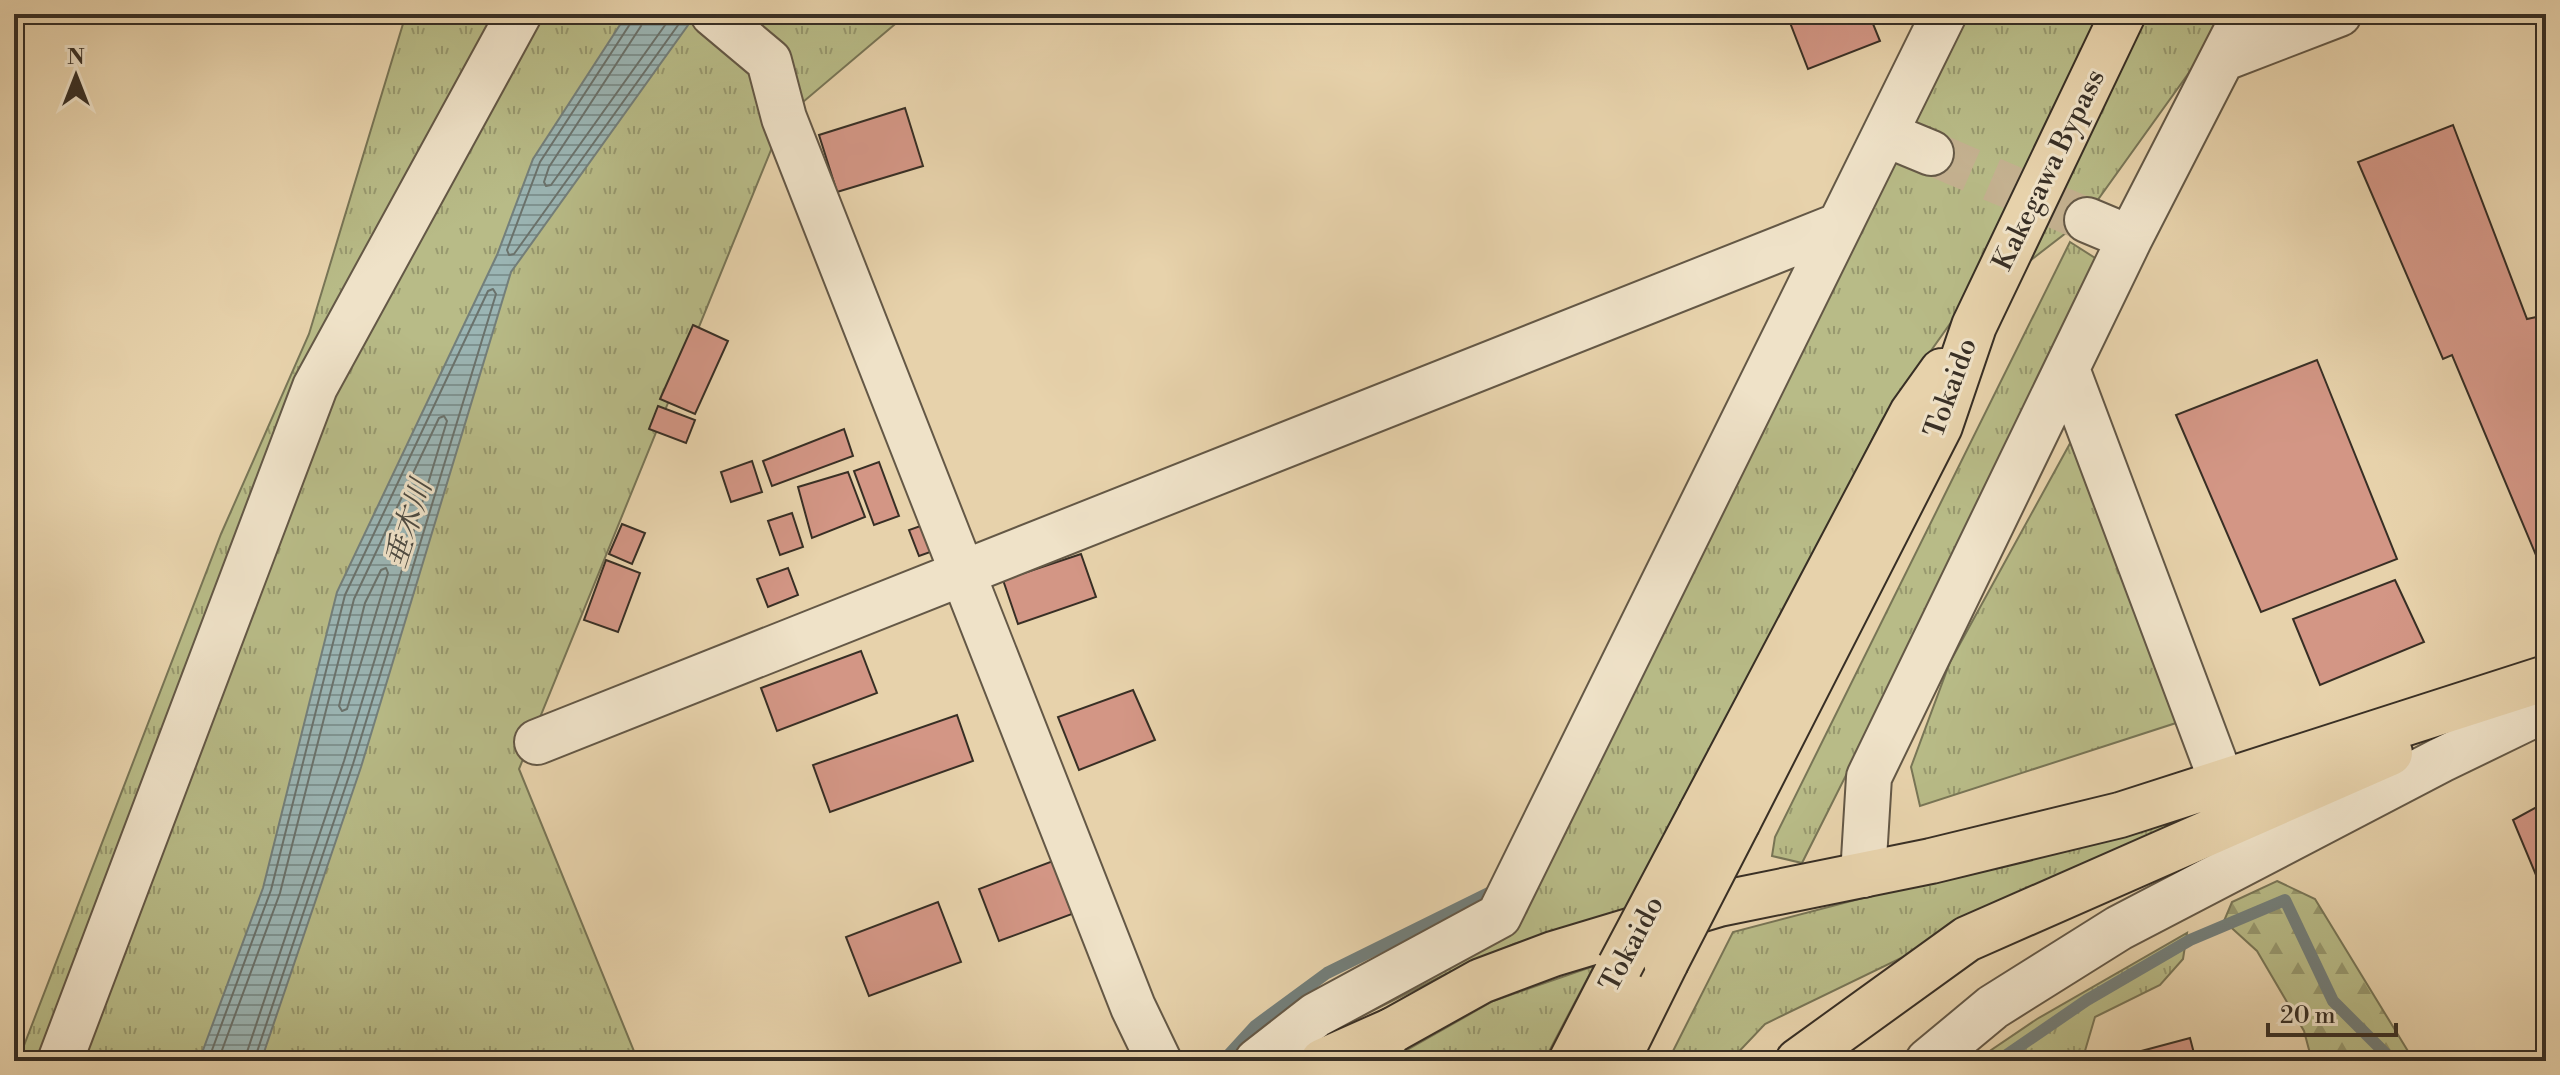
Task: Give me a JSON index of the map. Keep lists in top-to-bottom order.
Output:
{
  "streets": {
    "main road": ["Kakegawa Bypass", "Tokaido"]
  },
  "crossings": [
    ["Kakegawa Bypass", "Tokaido"]
  ],
  "water": ["垂木川"],
  "scale_bar": "20 m",
  "north": "top"
}
